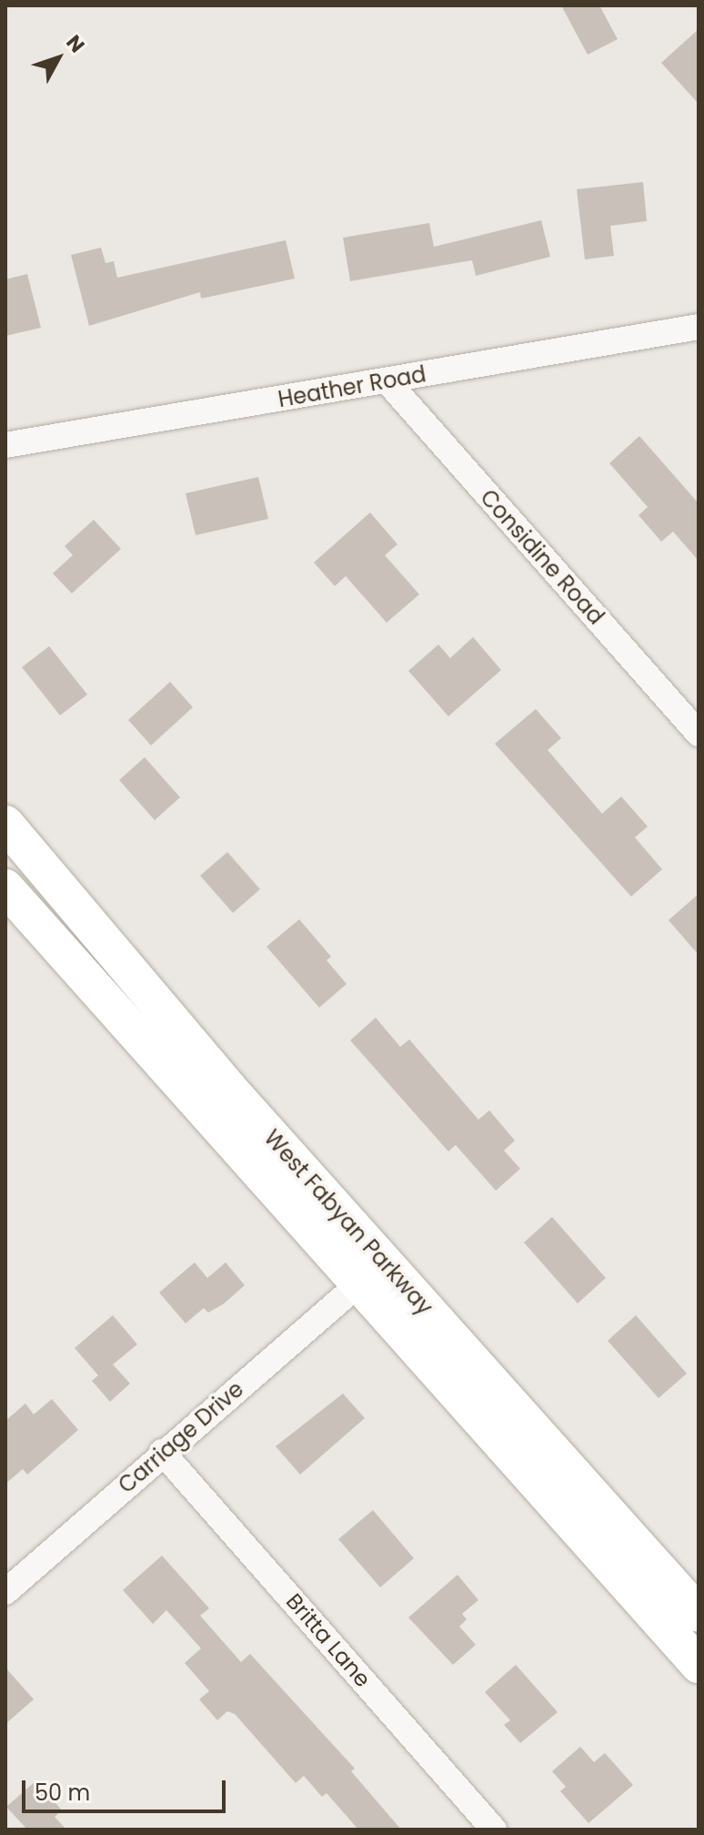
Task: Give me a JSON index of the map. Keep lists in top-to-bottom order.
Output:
{
  "streets": {
    "main road": ["West Fabyan Parkway"],
    "street": [
      "Heather Road",
      "Considine Road",
      "Carriage Drive",
      "Britta Lane"
    ]
  },
  "crossings": [
    ["Heather Road", "Considine Road"],
    ["West Fabyan Parkway", "Carriage Drive"],
    ["Carriage Drive", "Britta Lane"]
  ],
  "scale_bar": "50 m",
  "north": "top right"
}
